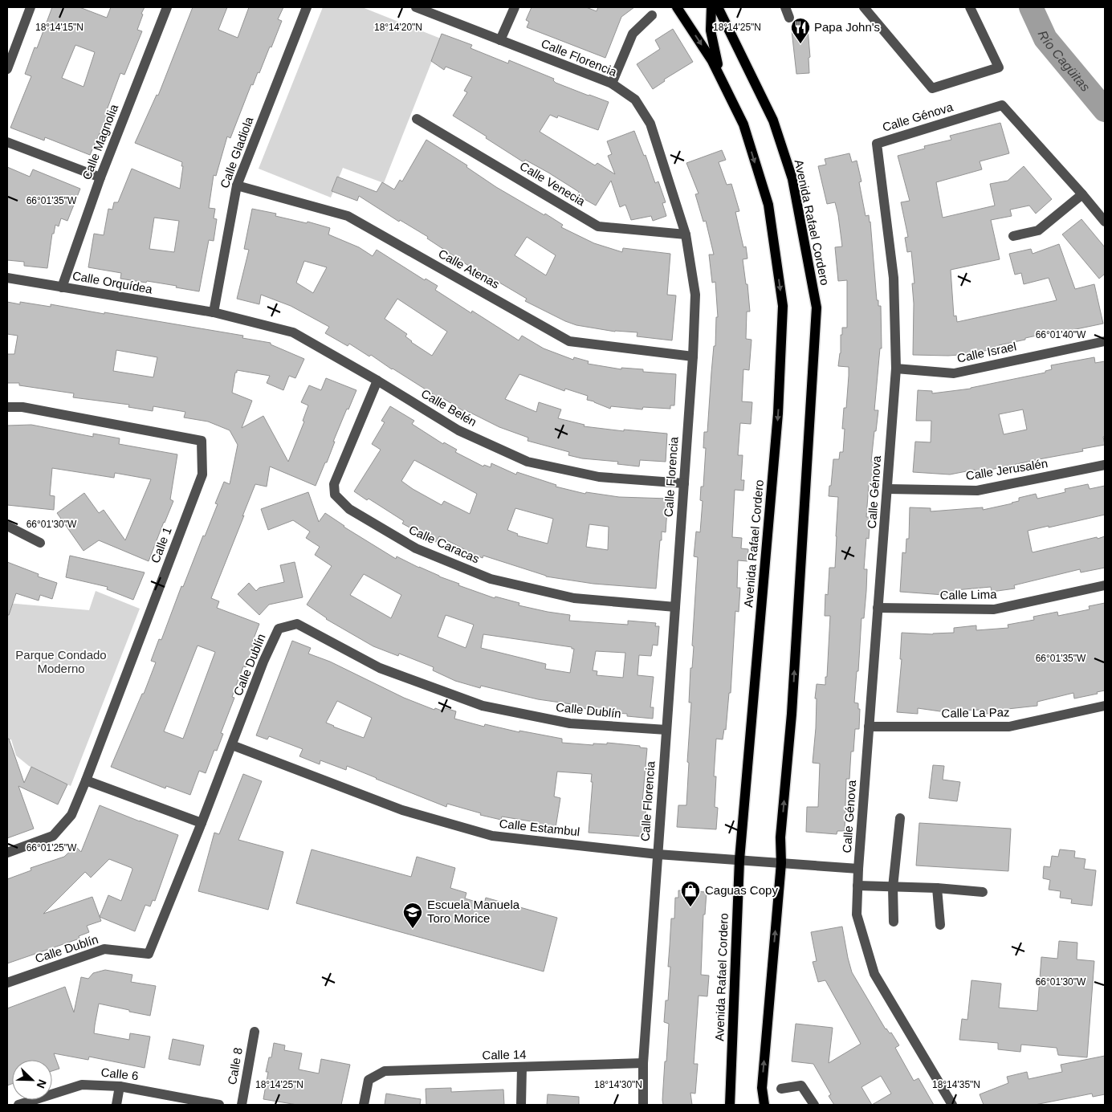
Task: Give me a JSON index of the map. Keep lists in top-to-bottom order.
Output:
{
  "streets": {
    "main road": ["Avenida Rafael Cordero"],
    "street": [
      "Calle Florencia",
      "Calle Génova",
      "Calle Magnolia",
      "Calle Gladiola",
      "Calle Venecia",
      "Calle Atenas",
      "Calle Orquídea",
      "Calle Israel",
      "Calle Belén",
      "Calle Jerusalén",
      "Calle Caracas",
      "Calle 1",
      "Calle Lima",
      "Calle Dublín",
      "Calle La Paz",
      "Calle Estambul",
      "Calle 14",
      "Calle 8",
      "Calle 6"
    ]
  },
  "crossings": [
    ["Calle Florencia", "Calle Venecia"],
    ["Calle Florencia", "Calle Atenas"],
    ["Calle Florencia", "Calle Belén"],
    ["Calle Florencia", "Calle Caracas"],
    ["Calle Florencia", "Calle Dublín"],
    ["Calle Florencia", "Calle Estambul"],
    ["Calle Florencia", "Calle 14"],
    ["Calle Génova", "Calle Israel"],
    ["Calle Génova", "Calle Jerusalén"],
    ["Calle Génova", "Calle Lima"],
    ["Calle Génova", "Calle La Paz"],
    ["Calle Génova", "Calle Estambul"],
    ["Calle Magnolia", "Calle Orquídea"],
    ["Calle Gladiola", "Calle Atenas"],
    ["Calle Gladiola", "Calle Orquídea"],
    ["Calle Gladiola", "Calle Belén"],
    ["Avenida Rafael Cordero", "Calle Estambul"],
    ["Calle Orquídea", "Calle Belén"],
    ["Calle Belén", "Calle Caracas"],
    ["Calle Dublín", "Calle Estambul"]
  ],
  "water": ["Río Cagüitas"],
  "parks": ["Parque Condado Moderno"],
  "places": {
    "restaurant": ["Papa John's"],
    "shop": ["Caguas Copy"],
    "school or university": ["Escuela Manuela Toro Morice"]
  },
  "north": "bottom right",
  "coordinates": [
    "18°14'15\"N",
    "18°14'20\"N",
    "18°14'25\"N",
    "66°01'35\"W",
    "66°01'40\"W",
    "66°01'30\"W",
    "66°01'25\"W",
    "18°14'30\"N",
    "18°14'35\"N"
  ]
}
